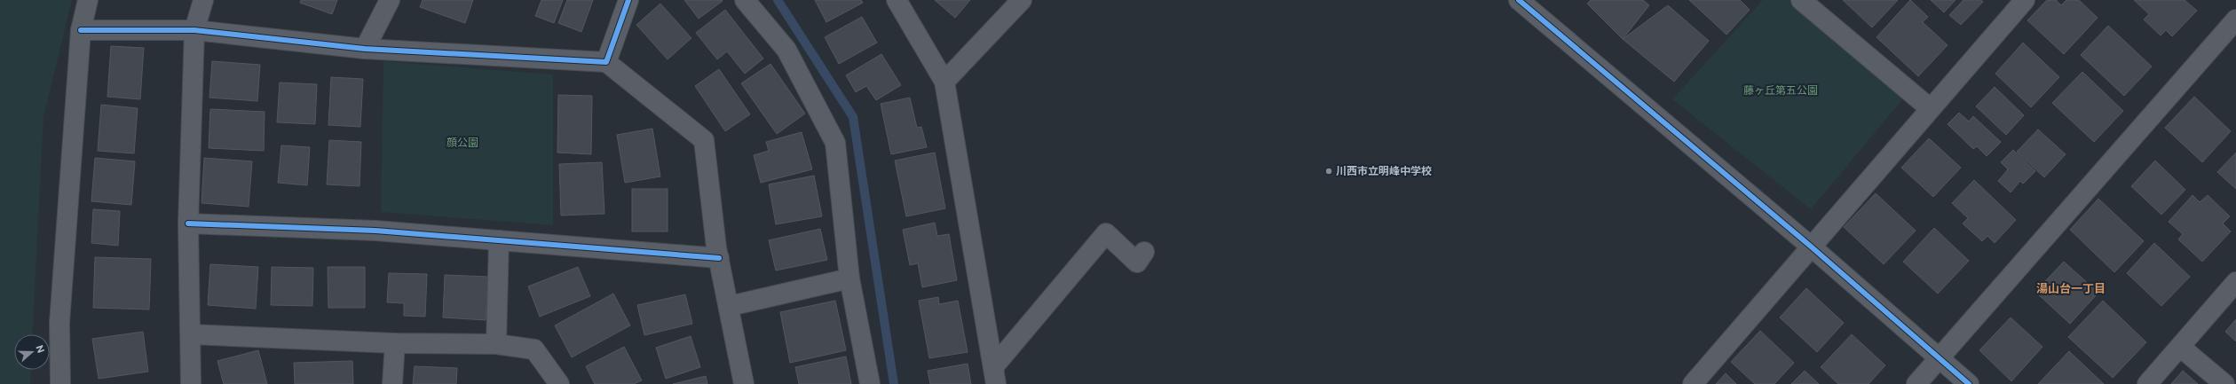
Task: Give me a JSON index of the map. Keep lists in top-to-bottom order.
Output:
{
  "districts": ["湯山台一丁目"],
  "parks": ["藤ヶ丘第五公園", "顔公園"],
  "places": ["川西市立明峰中学校"],
  "north": "right"
}
